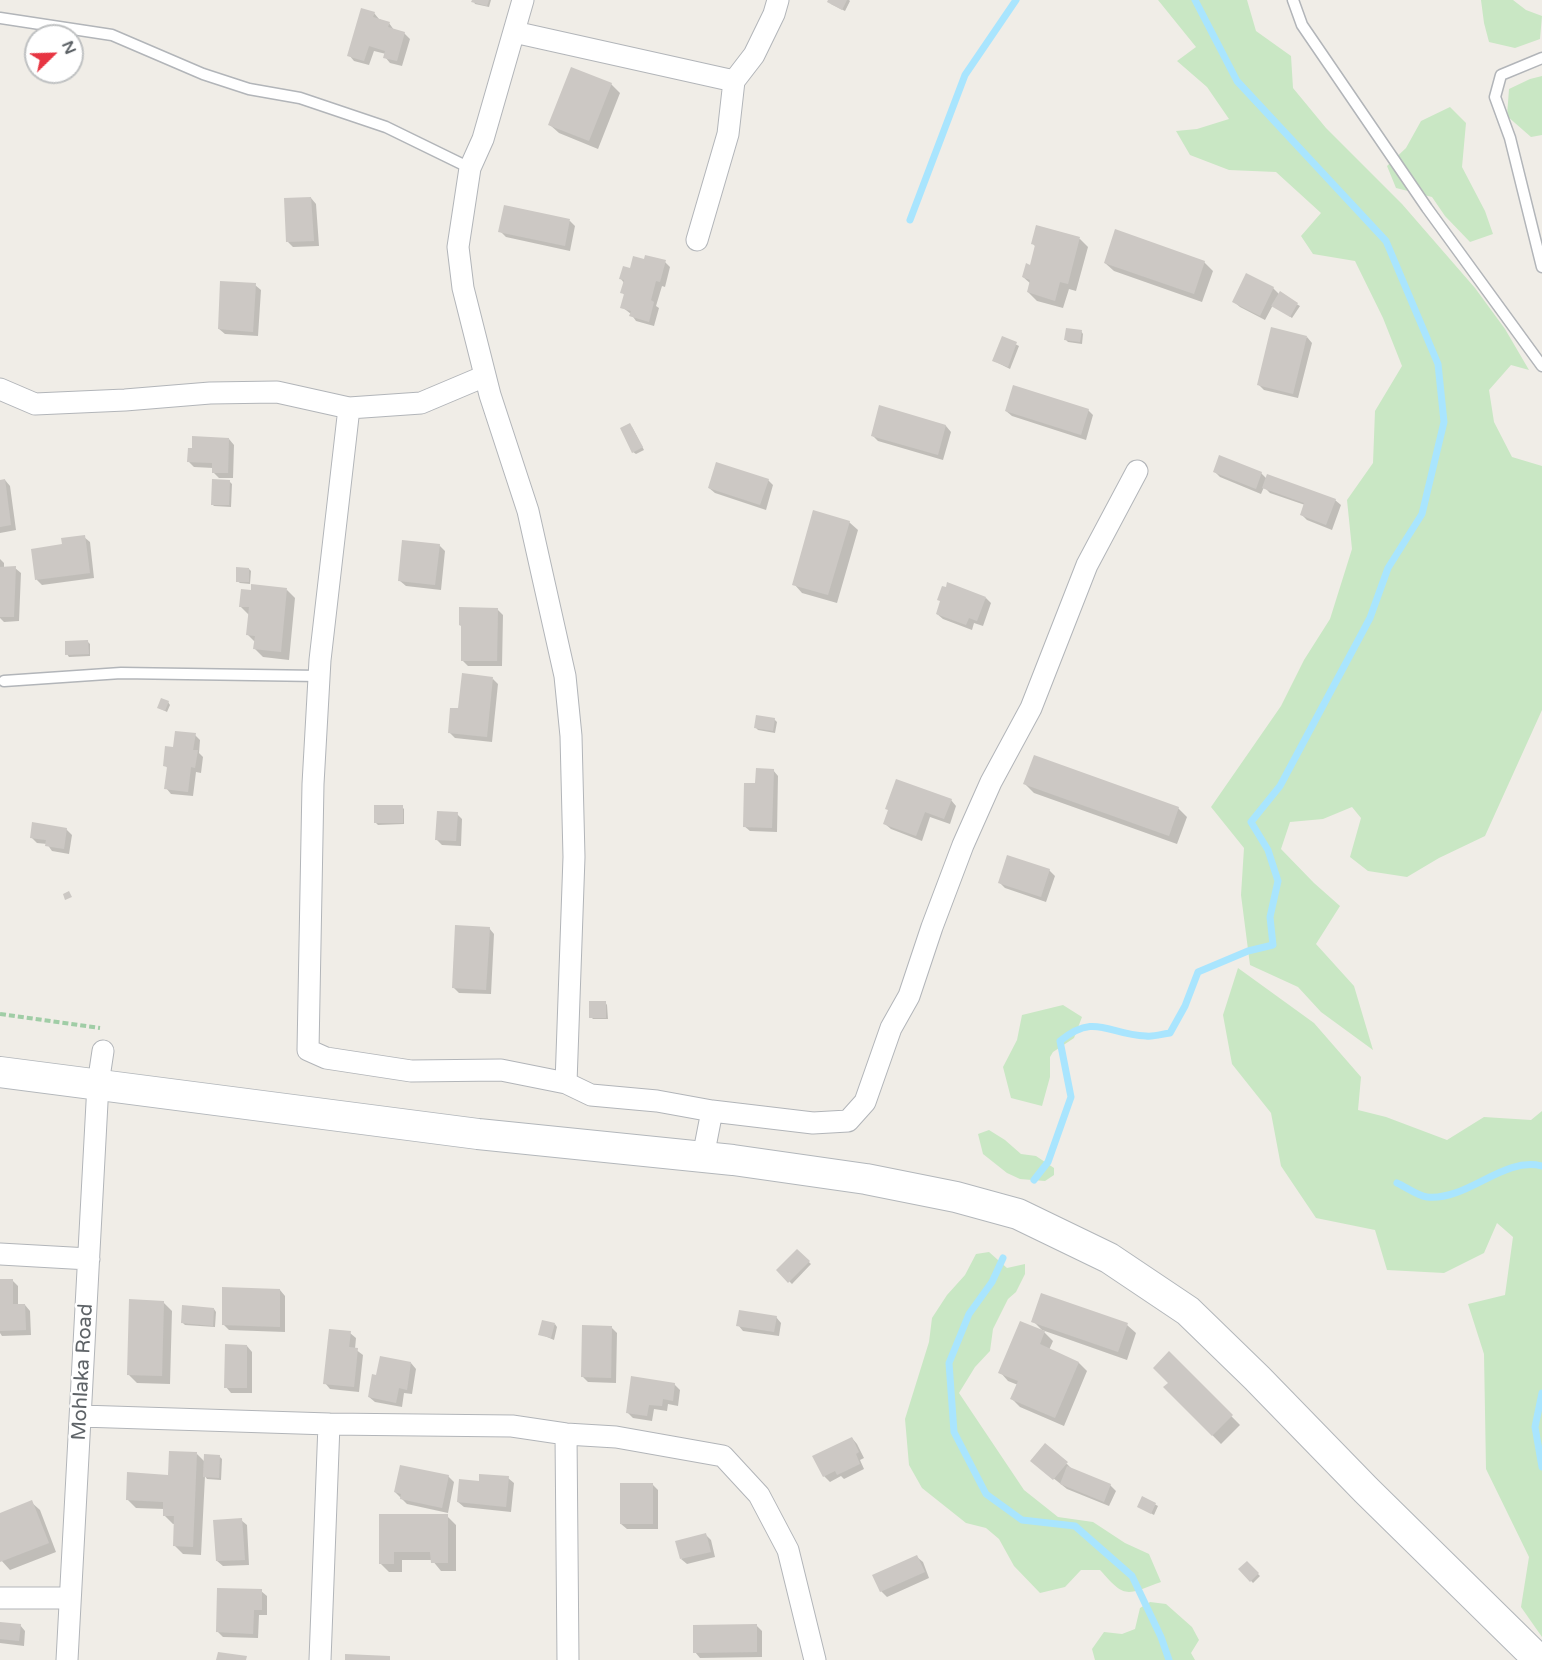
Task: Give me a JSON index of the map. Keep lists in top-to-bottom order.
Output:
{
  "streets": {
    "street": ["Mohlaka Road"]
  },
  "north": "top right"
}
